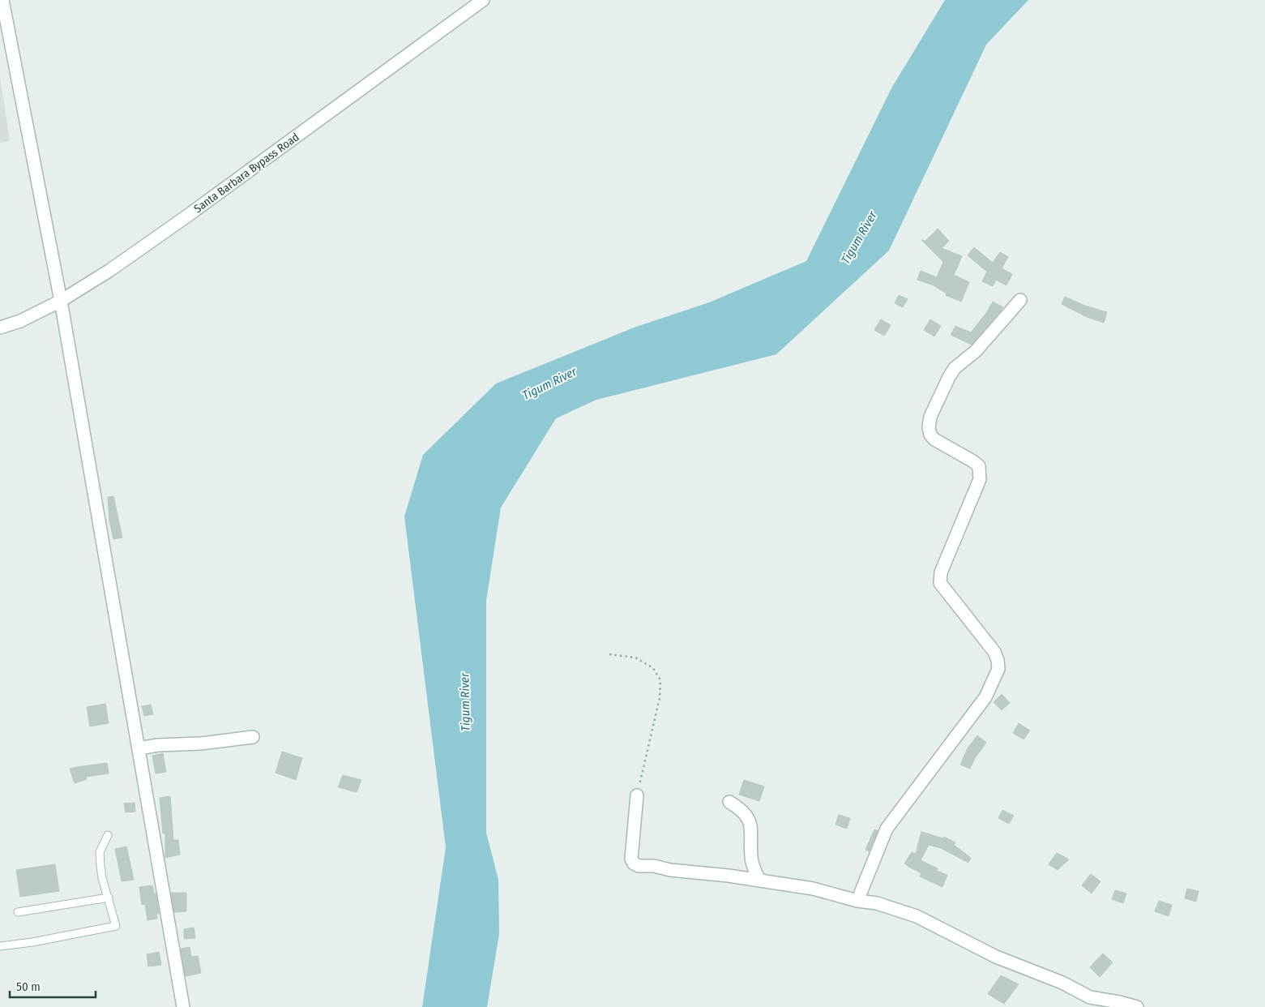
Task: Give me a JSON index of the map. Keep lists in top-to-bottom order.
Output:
{
  "streets": {
    "street": ["Santa Barbara Bypass Road"]
  },
  "water": ["Tigum River"],
  "scale_bar": "50 m"
}
